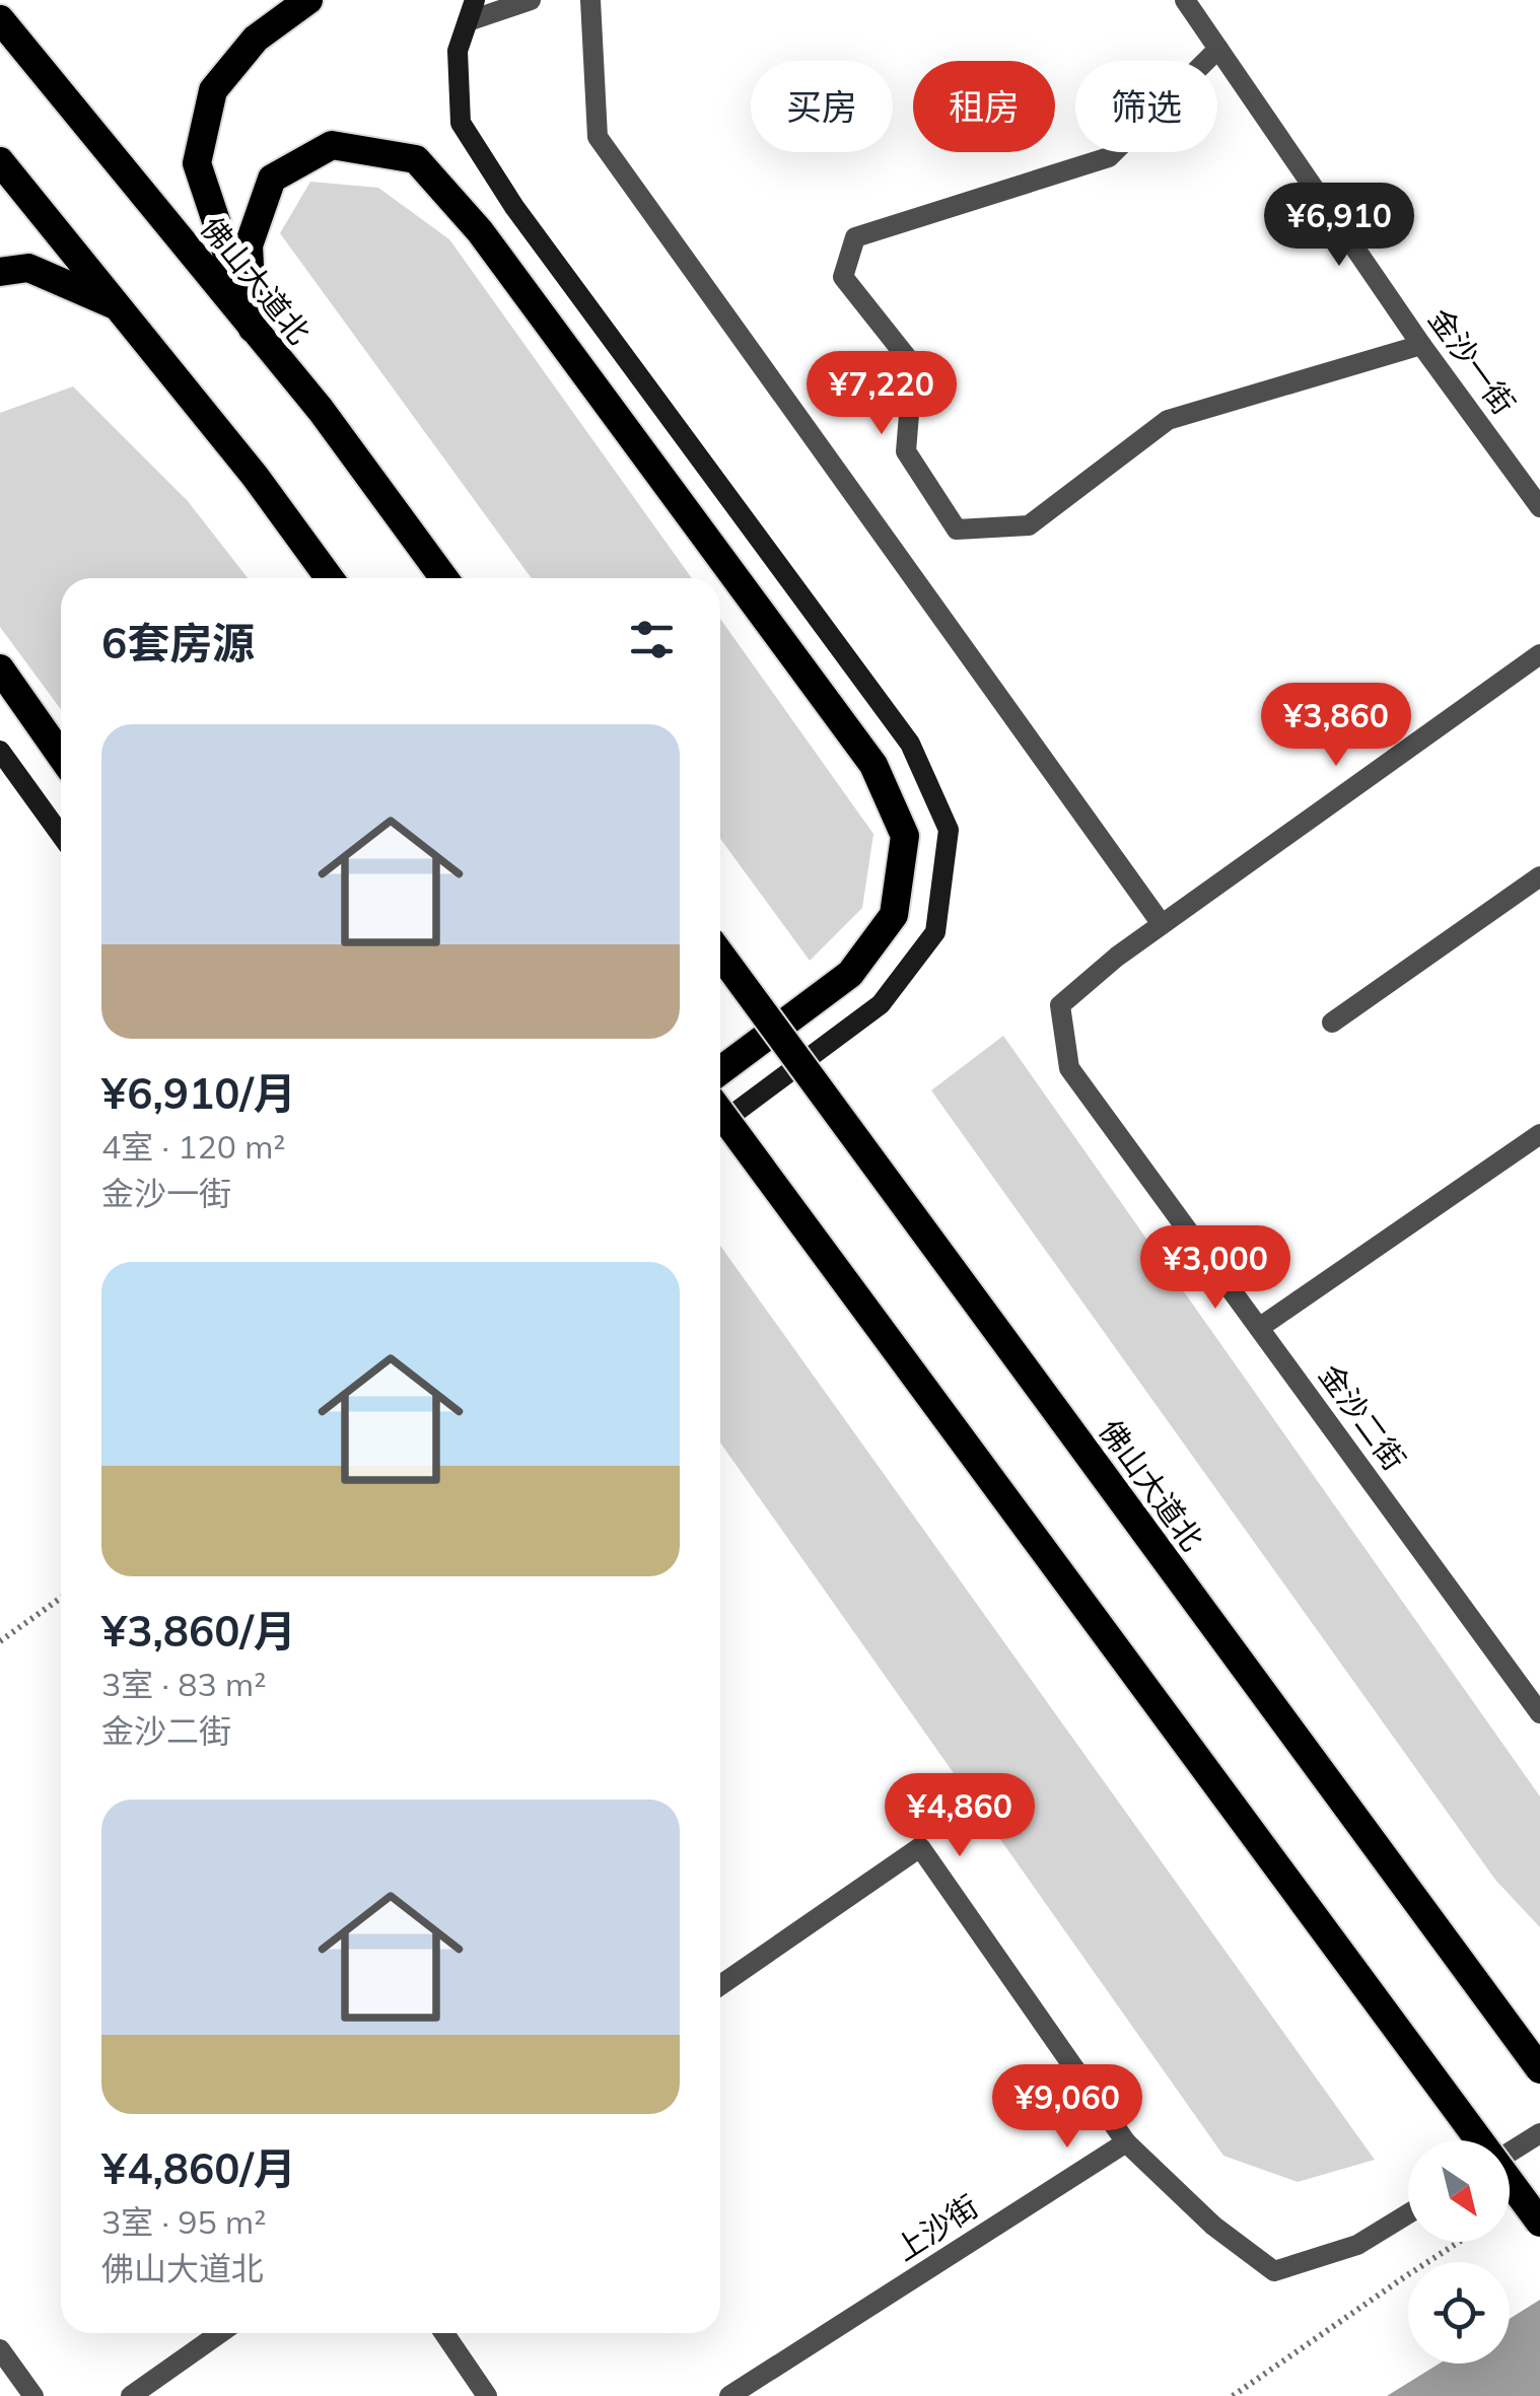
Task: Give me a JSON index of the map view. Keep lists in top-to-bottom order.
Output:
{
  "streets": {
    "highway": ["佛山大道北"],
    "street": ["金沙一街", "金沙二街", "上沙街"]
  },
  "north": "bottom right",
  "page": {
    "chip": ["买房", "租房", "筛选"],
    "price": [
      "¥6,910",
      "¥7,220",
      "¥3,860",
      "¥3,000",
      "¥4,860",
      "¥9,060"
    ],
    "heading": "6套房源",
    "list": [
      {
        "name": "¥6,910/月",
        "note": "4室 · 120 m² · 金沙一街"
      },
      {
        "name": "¥3,860/月",
        "note": "3室 · 83 m² · 金沙二街"
      },
      {
        "name": "¥4,860/月",
        "note": "3室 · 95 m² · 佛山大道北"
      }
    ]
  }
}
